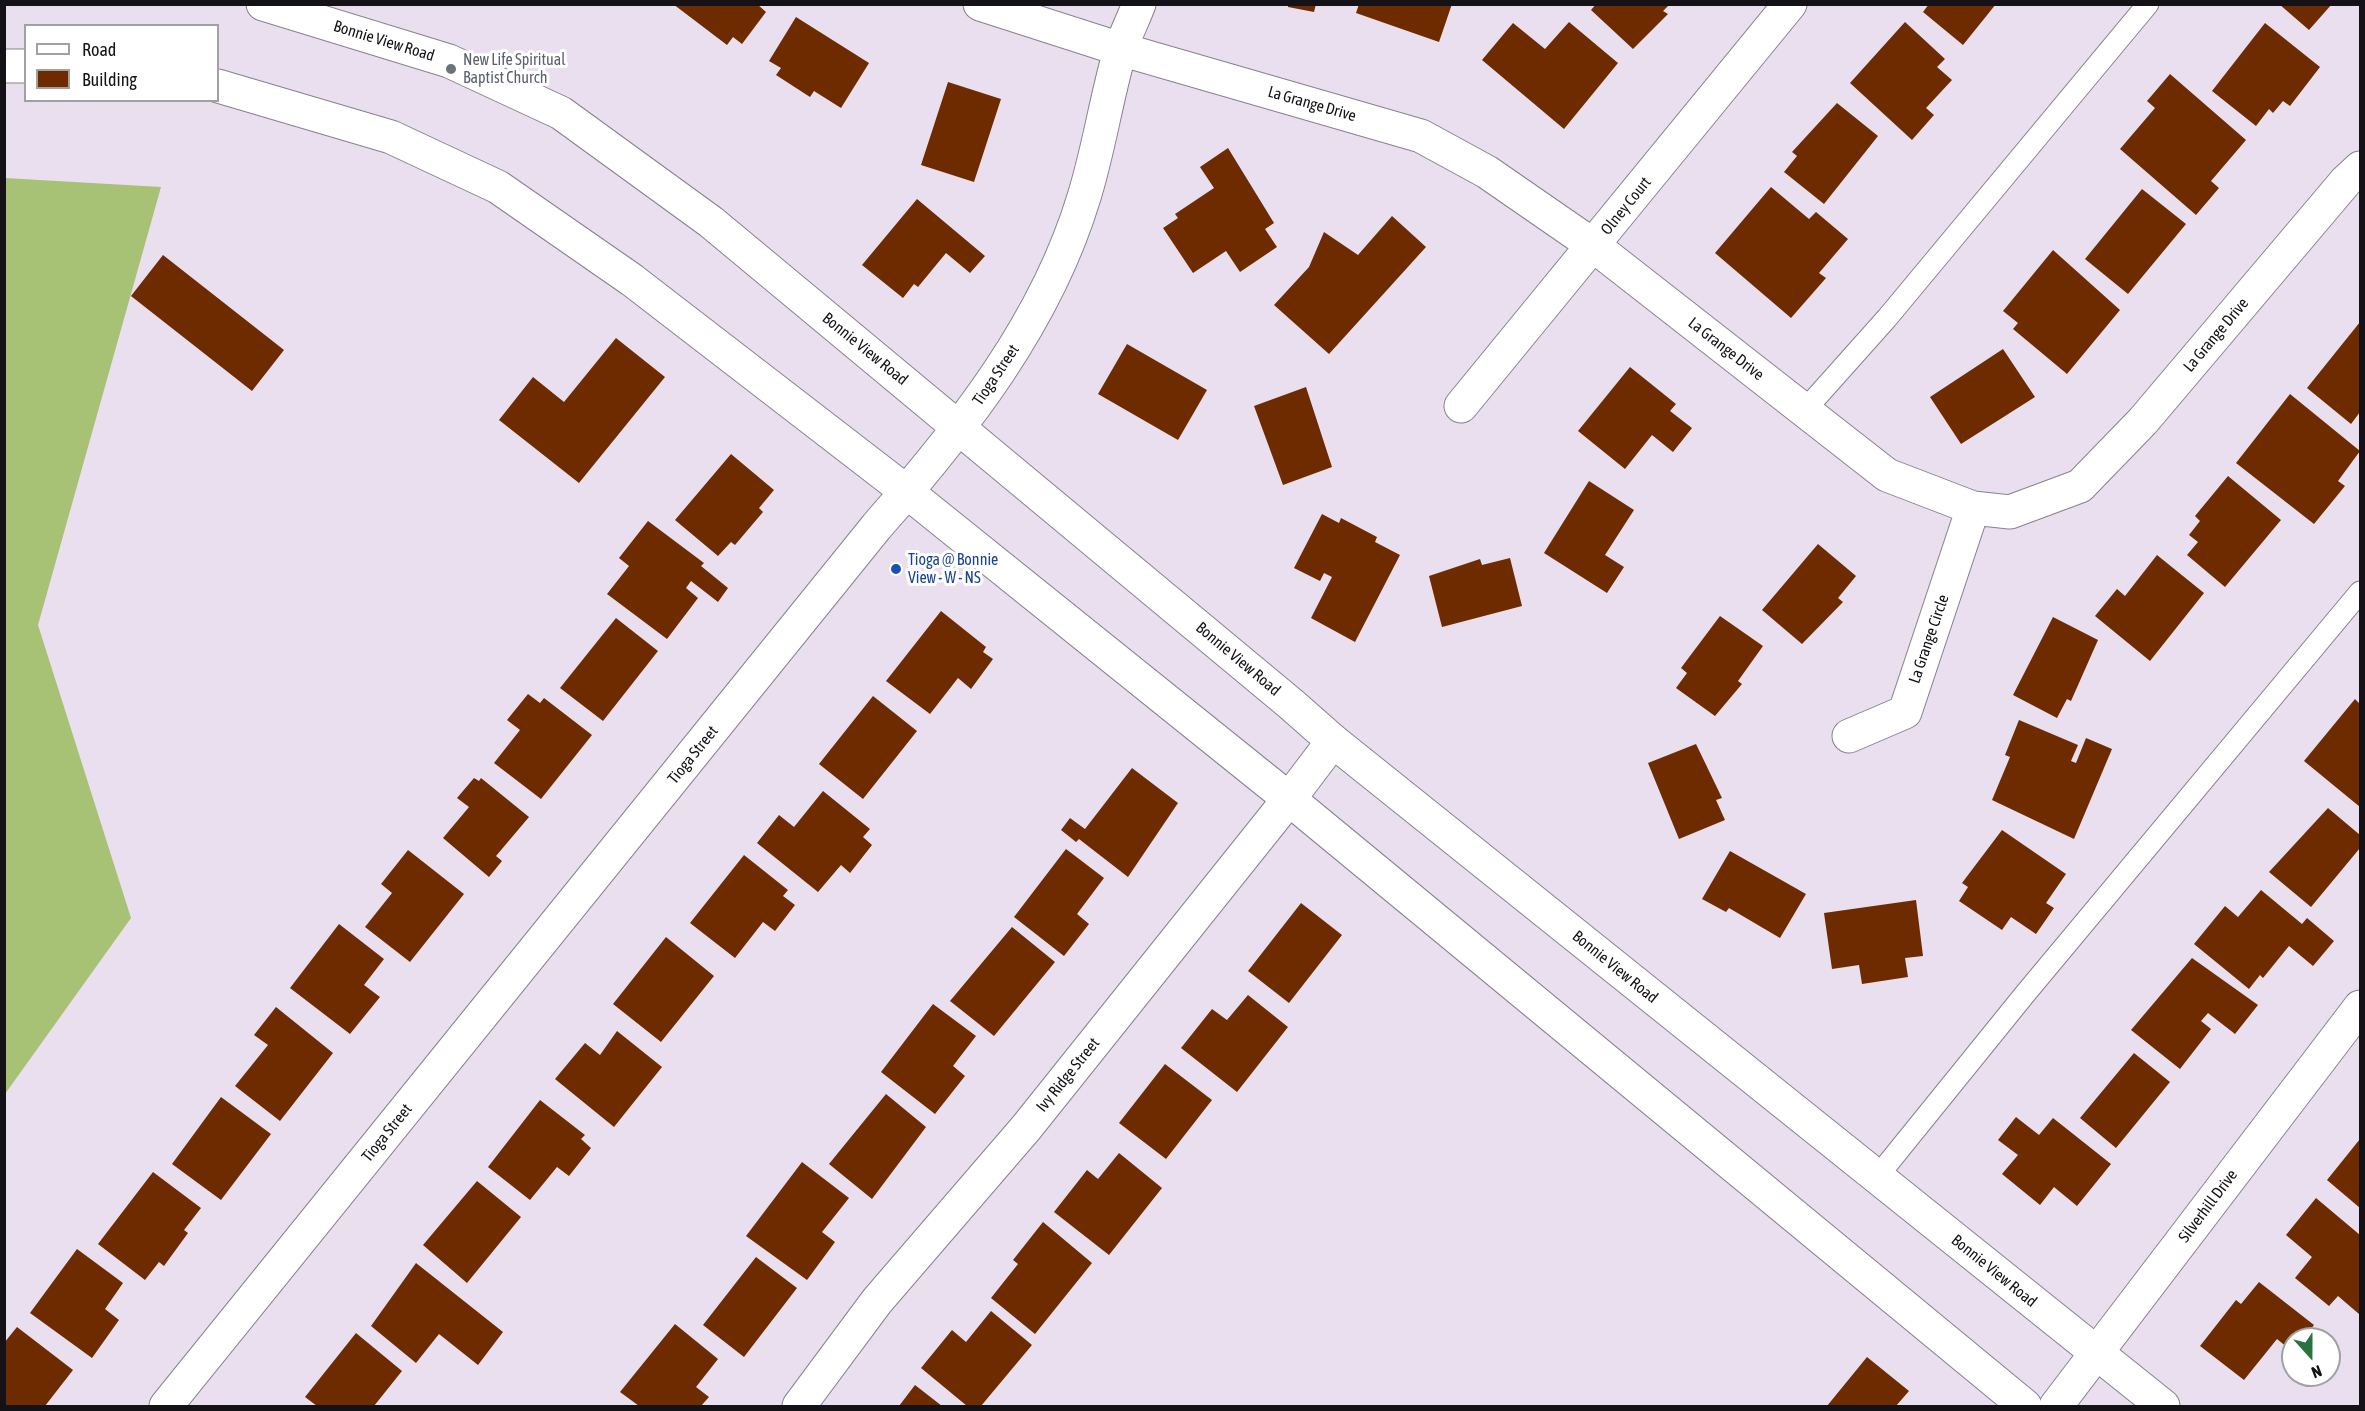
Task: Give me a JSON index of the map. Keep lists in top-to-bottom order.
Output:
{
  "streets": {
    "street": [
      "Bonnie View Road",
      "La Grange Drive",
      "Olney Court",
      "Tioga Street",
      "La Grange Circle",
      "Ivy Ridge Street",
      "Silverhill Drive"
    ]
  },
  "crossings": [
    ["Bonnie View Road", "Tioga Street"],
    ["Bonnie View Road", "Ivy Ridge Street"],
    ["Bonnie View Road", "Silverhill Drive"],
    ["La Grange Drive", "Olney Court"],
    ["La Grange Drive", "Tioga Street"],
    ["La Grange Drive", "La Grange Circle"]
  ],
  "places": ["New Life Spiritual Baptist Church", "Tioga @ Bonnie View - W - NS"],
  "legend": ["Road", "Building"],
  "north": "bottom"
}
